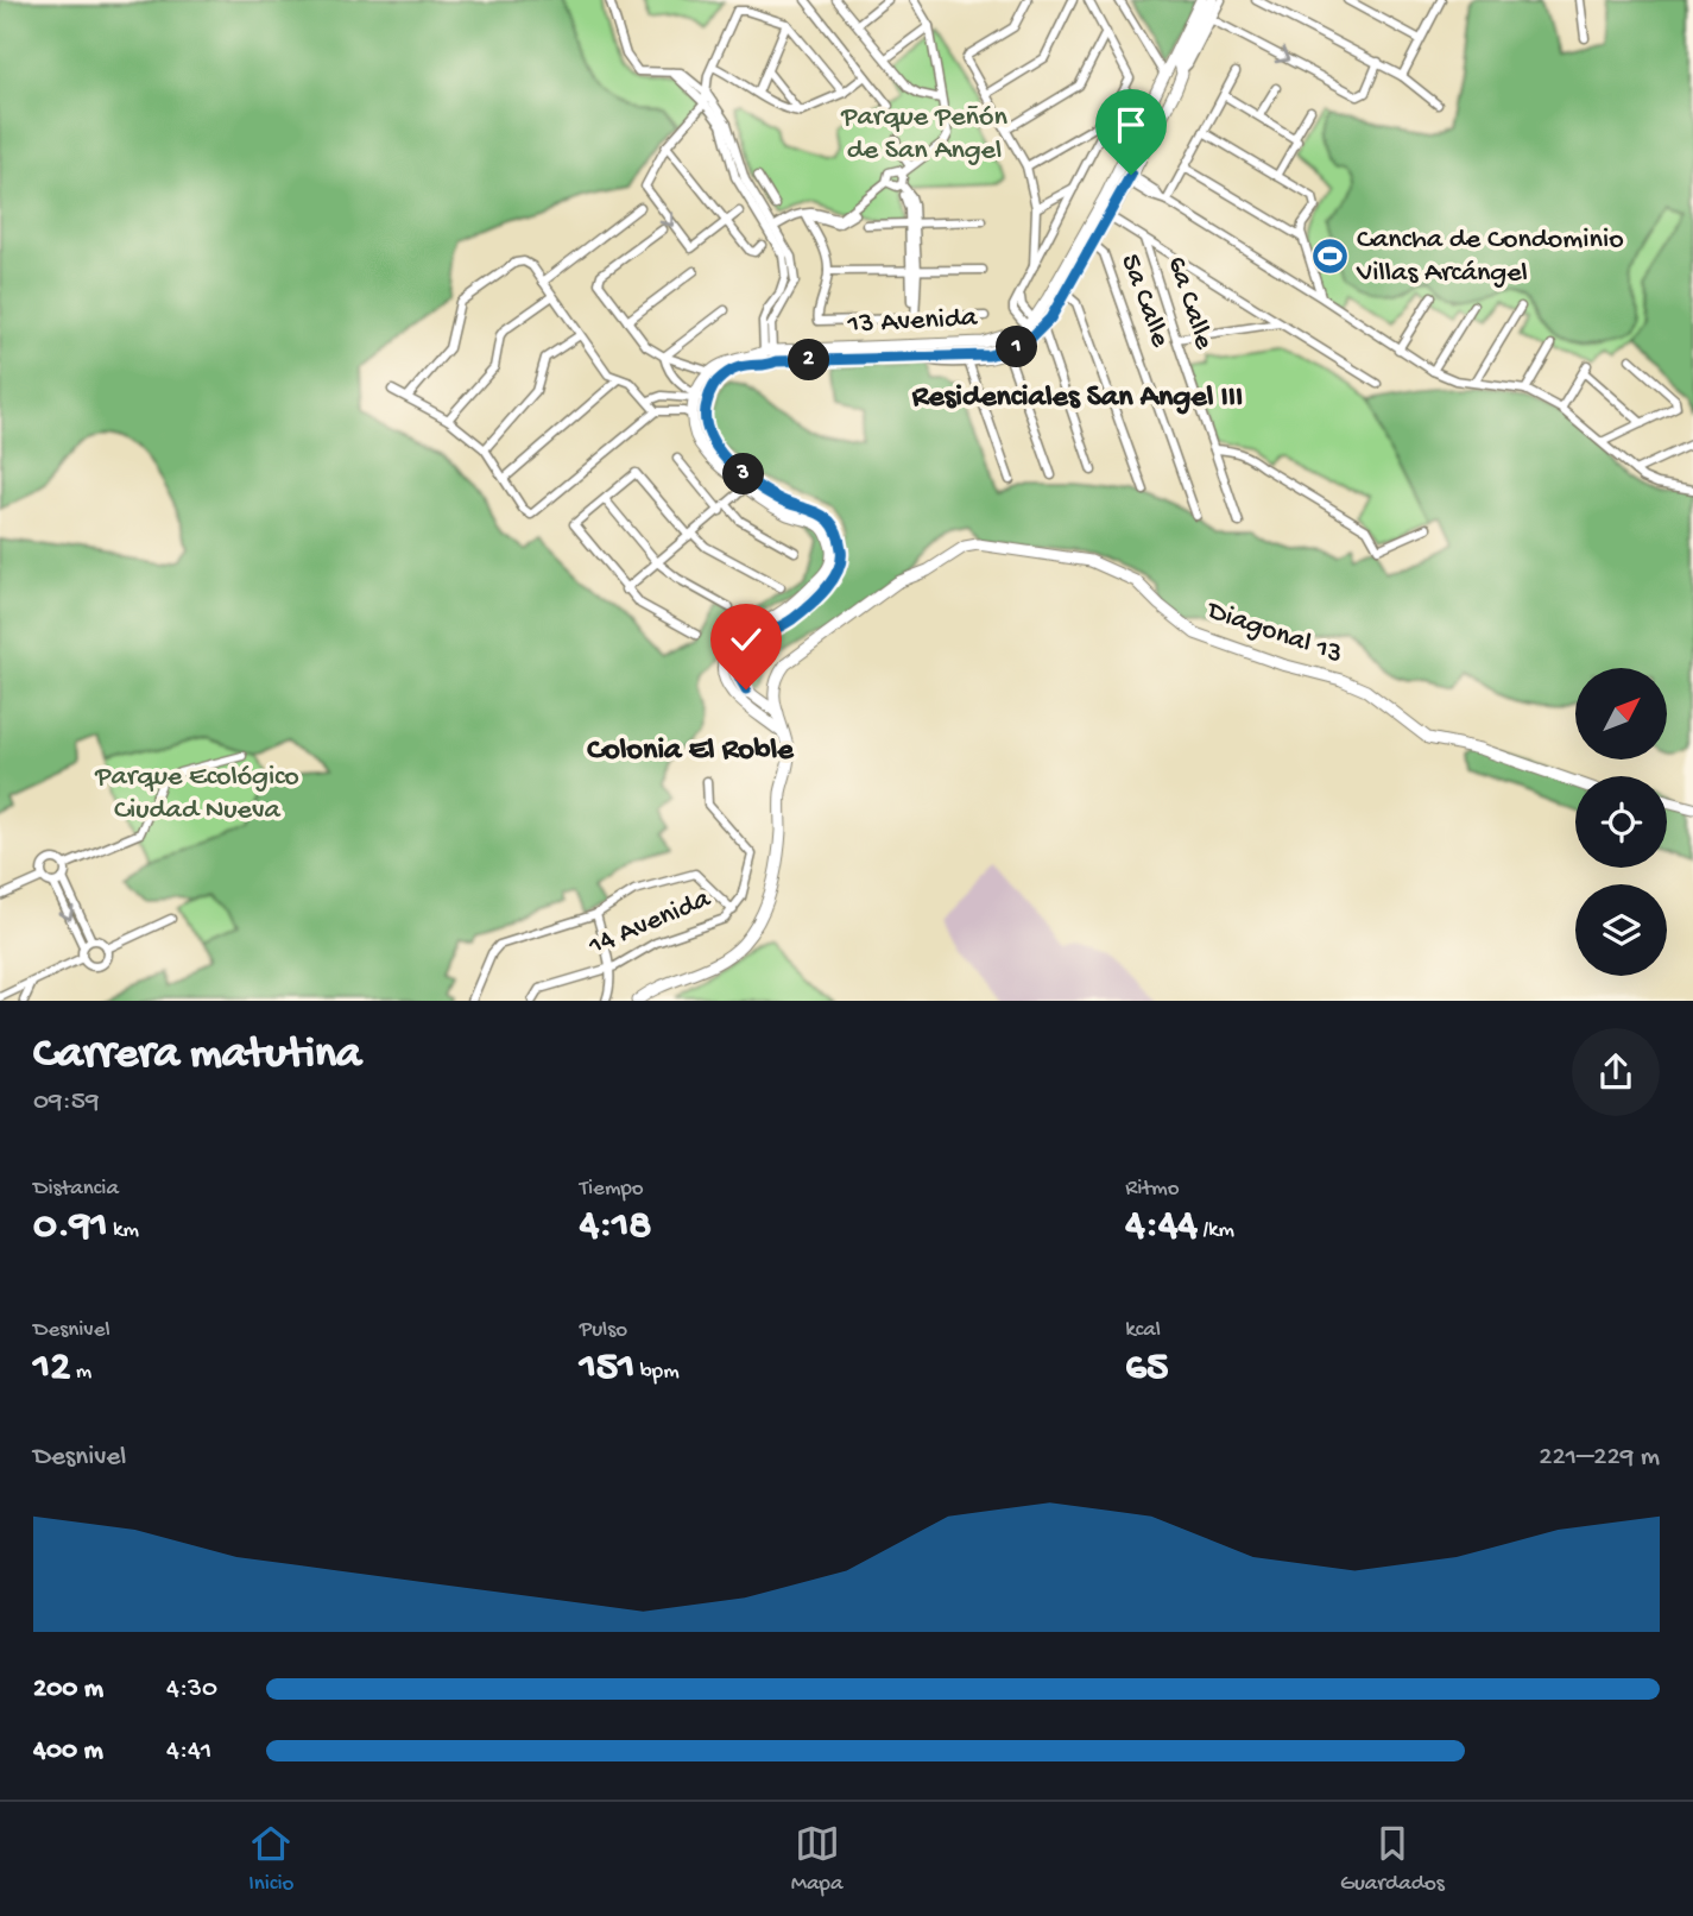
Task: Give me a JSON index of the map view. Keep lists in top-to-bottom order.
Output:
{
  "streets": {
    "street": [
      "5a Calle",
      "6a Calle",
      "13 Avenida",
      "Diagonal 13",
      "14 Avenida"
    ]
  },
  "crossings": [
    ["5a Calle", "13 Avenida"]
  ],
  "districts": ["Residenciales San Angel III", "Colonia El Roble"],
  "parks": ["Parque Peñón de San Angel", "Parque Ecológico Ciudad Nueva"],
  "places": {
    "sports": ["Cancha de Condominio Villas Arcángel"]
  },
  "north": "top right",
  "page": {
    "pins": ["1", "2", "3"],
    "heading": ["Carrera matutina", "09:59"],
    "stats": [
      ["Distancia", "0.91 km"],
      ["Tiempo", "4:18"],
      ["Ritmo", "4:44 /km"],
      ["Desnivel", "12 m"],
      ["Pulso", "151 bpm"],
      ["kcal", "65"]
    ],
    "chart": ["Desnivel", "221–229 m"],
    "list": [
      {
        "name": "200 m",
        "note": "4:30"
      },
      {
        "name": "400 m",
        "note": "4:41"
      }
    ],
    "tabs": ["Inicio", "Mapa", "Guardados"]
  }
}
